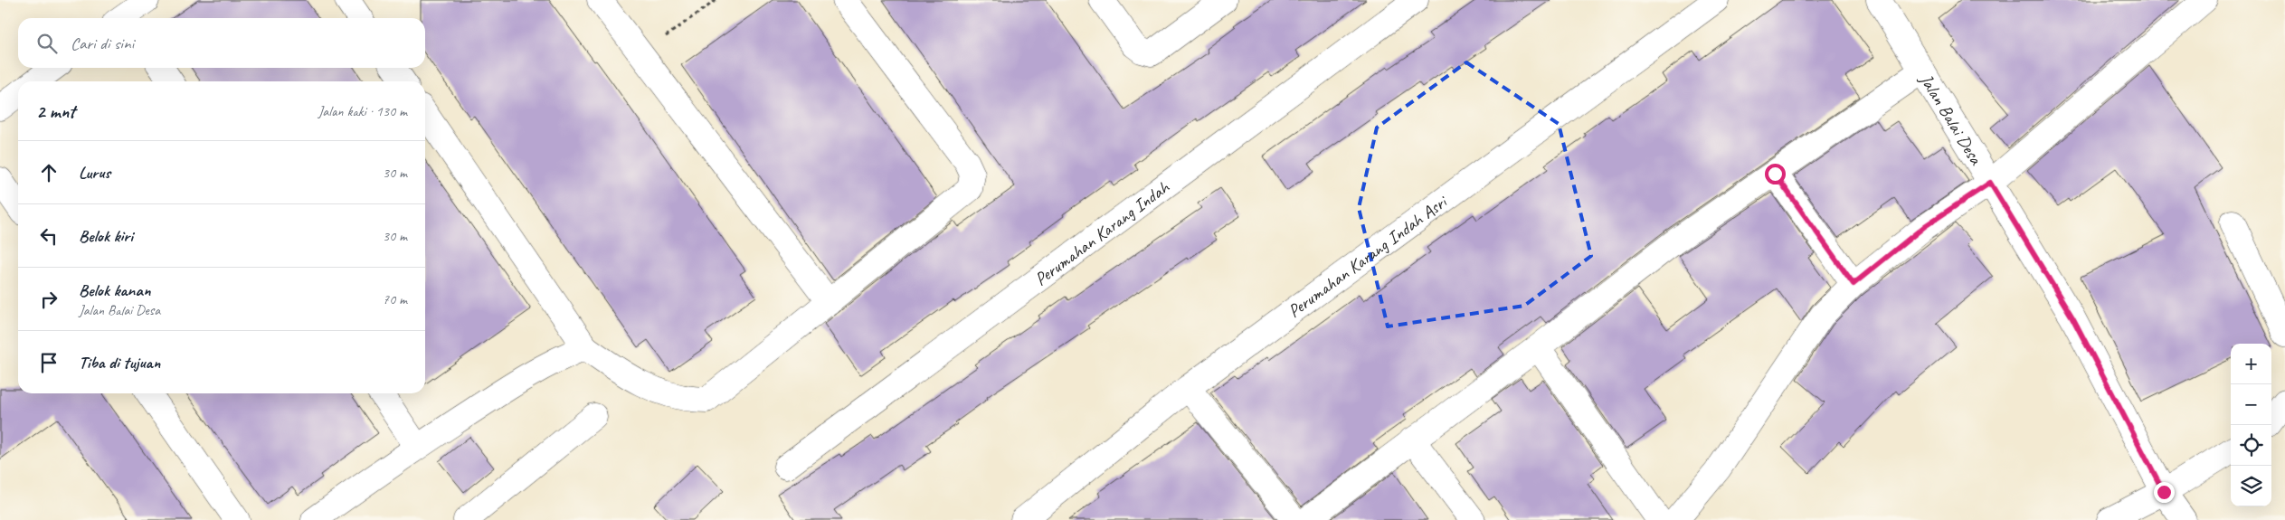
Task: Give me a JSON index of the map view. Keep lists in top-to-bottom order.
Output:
{
  "streets": {
    "street": ["Jalan Balai Desa", "Perumahan Karang Indah", "Perumahan Karang Indah Asri"]
  },
  "page": {
    "search": "Cari di sini",
    "heading": ["2 mnt", "Jalan kaki · 130 m"],
    "list": [
      ["Lurus", "30 m"],
      ["Belok kiri", "30 m"],
      ["Belok kanan", "Jalan Balai Desa", "70 m"],
      "Tiba di tujuan"
    ],
    "map_buttons": ["+", "−"]
  }
}
